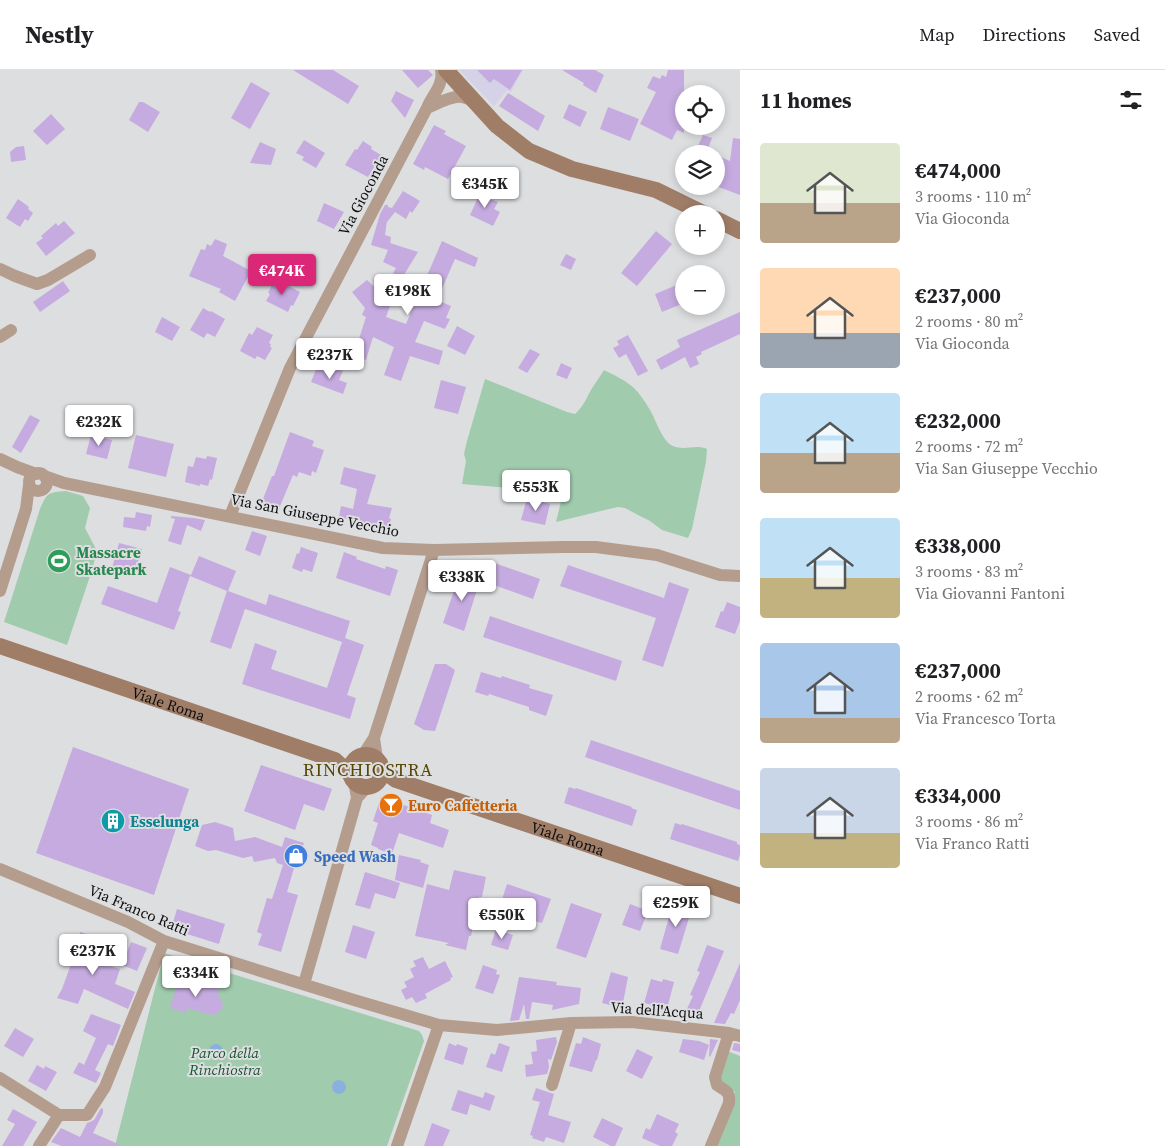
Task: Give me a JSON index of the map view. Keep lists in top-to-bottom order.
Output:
{
  "streets": {
    "main road": ["Viale Roma"],
    "street": [
      "Via Gioconda",
      "Via San Giuseppe Vecchio",
      "Via Franco Ratti",
      "Via dell'Acqua"
    ]
  },
  "crossings": [
    ["Via Gioconda", "Via San Giuseppe Vecchio"],
    ["Via Franco Ratti", "Via dell'Acqua"]
  ],
  "districts": ["RINCHIOSTRA"],
  "parks": ["Parco della Rinchiostra"],
  "places": {
    "sports": ["Massacre Skatepark"],
    "bar": ["Euro Caffetteria"],
    "building": ["Esselunga"],
    "shop": ["Speed Wash"]
  },
  "page": {
    "header": "Nestly",
    "nav": ["Map", "Directions", "Saved"],
    "heading": "11 homes",
    "map_buttons": ["+", "−"],
    "list": [
      {
        "name": "€474,000",
        "note": "3 rooms · 110 m² · Via Gioconda"
      },
      {
        "name": "€237,000",
        "note": "2 rooms · 80 m² · Via Gioconda"
      },
      {
        "name": "€232,000",
        "note": "2 rooms · 72 m² · Via San Giuseppe Vecchio"
      },
      {
        "name": "€338,000",
        "note": "3 rooms · 83 m² · Via Giovanni Fantoni"
      },
      {
        "name": "€237,000",
        "note": "2 rooms · 62 m² · Via Francesco Torta"
      },
      {
        "name": "€334,000",
        "note": "3 rooms · 86 m² · Via Franco Ratti"
      }
    ],
    "price": [
      "€345K",
      "€474K",
      "€198K",
      "€237K",
      "€232K",
      "€553K",
      "€338K",
      "€259K",
      "€550K",
      "€237K",
      "€334K"
    ]
  }
}
